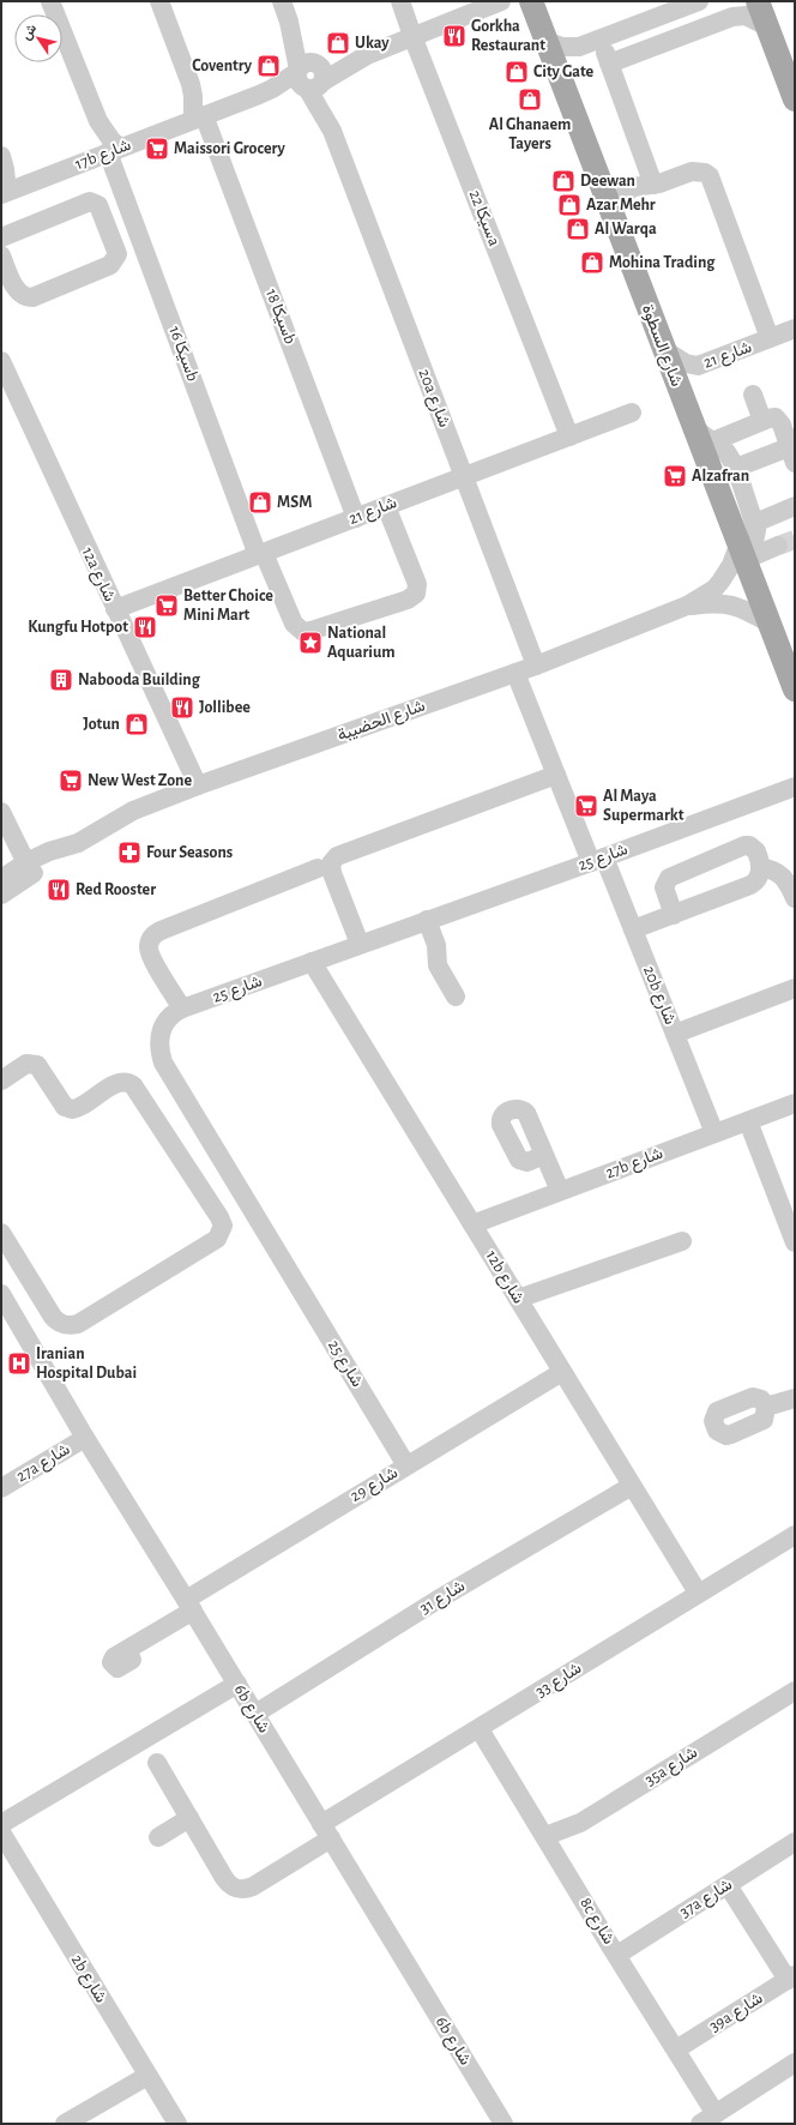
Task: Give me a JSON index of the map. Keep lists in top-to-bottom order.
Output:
{
  "streets": {
    "main road": ["شارع السطوة"],
    "street": [
      "17b شارع",
      "سيكا 22a",
      "سيكا 18b",
      "سيكا 16b",
      "شارع 21",
      "20a شارع",
      "12a شارع",
      "شارع الحضيبة",
      "شارع 25",
      "20b شارع",
      "27b شارع",
      "12b شارع",
      "27a شارع",
      "شارع 29",
      "شارع 31",
      "شارع 33",
      "6b شارع",
      "35a شارع",
      "37a شارع",
      "8c شارع",
      "2b شارع",
      "39a شارع"
    ]
  },
  "crossings": [
    ["17b شارع", "سيكا 22a"],
    ["17b شارع", "سيكا 18b"],
    ["17b شارع", "سيكا 16b"],
    ["17b شارع", "20a شارع"],
    ["سيكا 22a", "شارع 21"],
    ["سيكا 18b", "شارع 21"],
    ["شارع السطوة", "شارع 21"],
    ["شارع السطوة", "شارع الحضيبة"],
    ["سيكا 16b", "شارع 21"],
    ["شارع 21", "20a شارع"],
    ["شارع 21", "12a شارع"],
    ["20a شارع", "شارع الحضيبة"],
    ["12a شارع", "شارع الحضيبة"],
    ["شارع الحضيبة", "20b شارع"],
    ["شارع 25", "20b شارع"],
    ["شارع 25", "12b شارع"],
    ["شارع 25", "شارع 29"],
    ["20b شارع", "27b شارع"],
    ["27b شارع", "12b شارع"],
    ["12b شارع", "شارع 29"],
    ["12b شارع", "شارع 31"],
    ["12b شارع", "شارع 33"],
    ["27a شارع", "6b شارع"],
    ["شارع 29", "6b شارع"],
    ["شارع 31", "6b شارع"],
    ["شارع 33", "6b شارع"],
    ["شارع 33", "8c شارع"],
    ["35a شارع", "8c شارع"],
    ["37a شارع", "8c شارع"],
    ["8c شارع", "39a شارع"]
  ],
  "places": {
    "restaurant": [
      "Gorkha Restaurant",
      "Kungfu Hotpot",
      "Jollibee",
      "Red Rooster"
    ],
    "shop": [
      "Ukay",
      "Coventry",
      "City Gate",
      "Al Ghanaem Tayers",
      "Deewan",
      "Azar Mehr",
      "Al Warqa",
      "Mohina Trading",
      "MSM",
      "Jotun"
    ],
    "supermarket": [
      "Maissori Grocery",
      "Alzafran",
      "Better Choice Mini Mart",
      "New West Zone",
      "Al Maya Supermarkt"
    ],
    "place": ["National Aquarium"],
    "building": ["Nabooda Building"],
    "pharmacy": ["Four Seasons"],
    "hospital": ["Iranian Hospital Dubai"]
  },
  "north": "top left"
}
